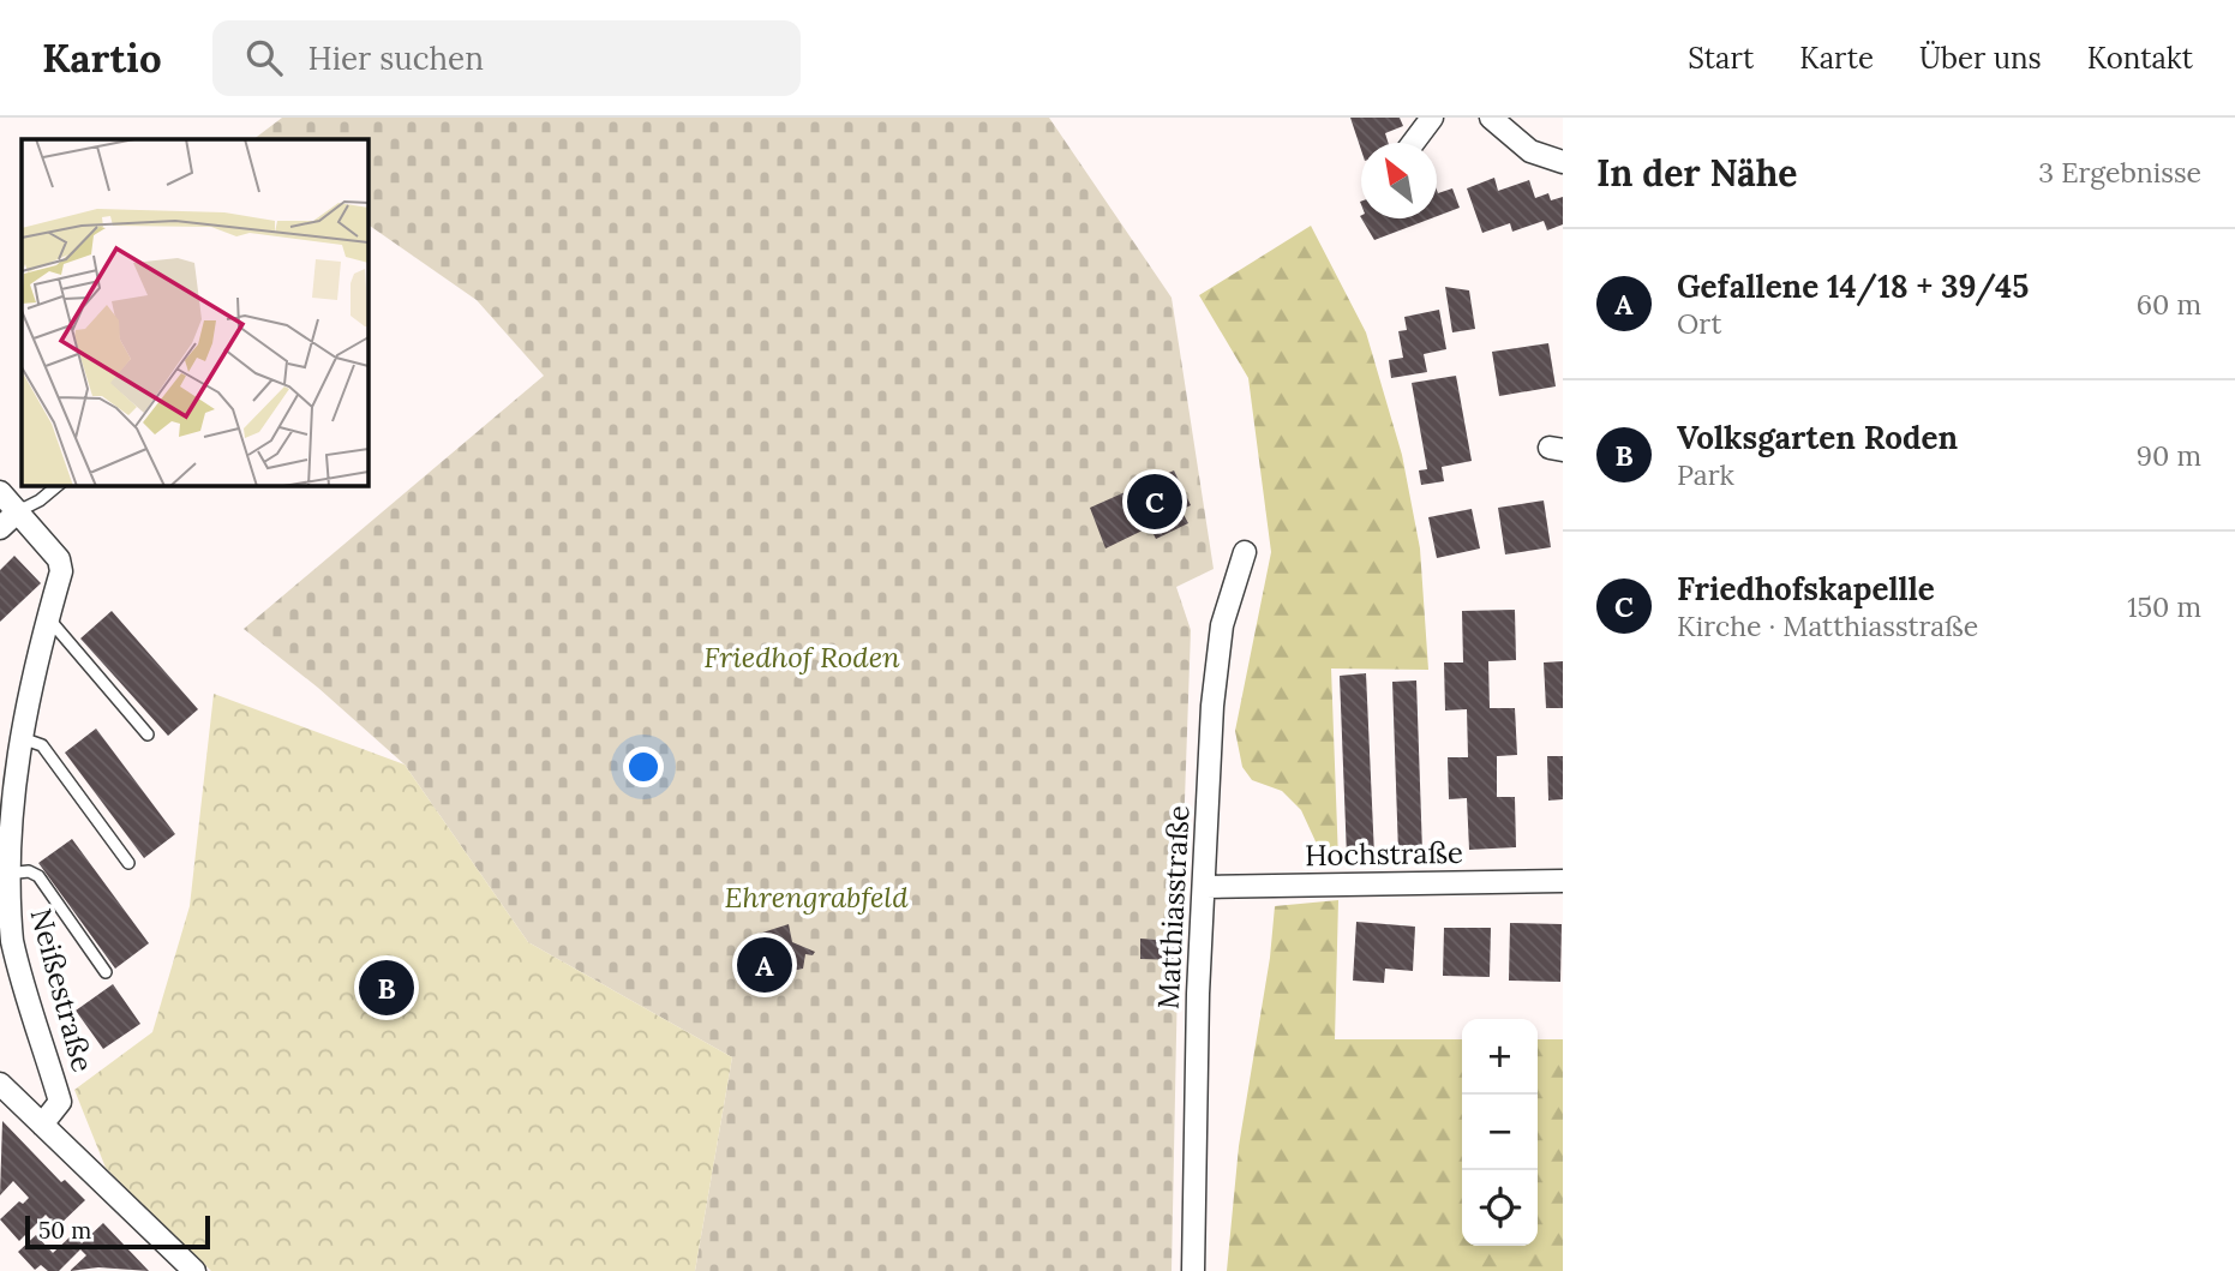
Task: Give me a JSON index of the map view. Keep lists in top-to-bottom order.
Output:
{
  "streets": {
    "street": ["Hochstraße", "Matthiasstraße", "Neißestraße"]
  },
  "crossings": [
    ["Hochstraße", "Matthiasstraße"]
  ],
  "parks": ["Friedhof Roden", "Ehrengrabfeld"],
  "scale_bar": "50 m",
  "north": "top left",
  "page": {
    "header": "Kartio",
    "search": "Hier suchen",
    "nav": [
      "Start",
      "Karte",
      "Über uns",
      "Kontakt"
    ],
    "heading": ["In der Nähe", "3 Ergebnisse"],
    "list": [
      {
        "mark": "A",
        "name": "Gefallene 14/18 + 39/45",
        "note": "Ort",
        "value": "60 m"
      },
      {
        "mark": "B",
        "name": "Volksgarten Roden",
        "note": "Park",
        "value": "90 m"
      },
      {
        "mark": "C",
        "name": "Friedhofskapellle",
        "note": "Kirche · Matthiasstraße",
        "value": "150 m"
      }
    ],
    "pins": ["C", "A", "B"],
    "map_buttons": ["+", "−"],
    "scale": "50 m"
  }
}
